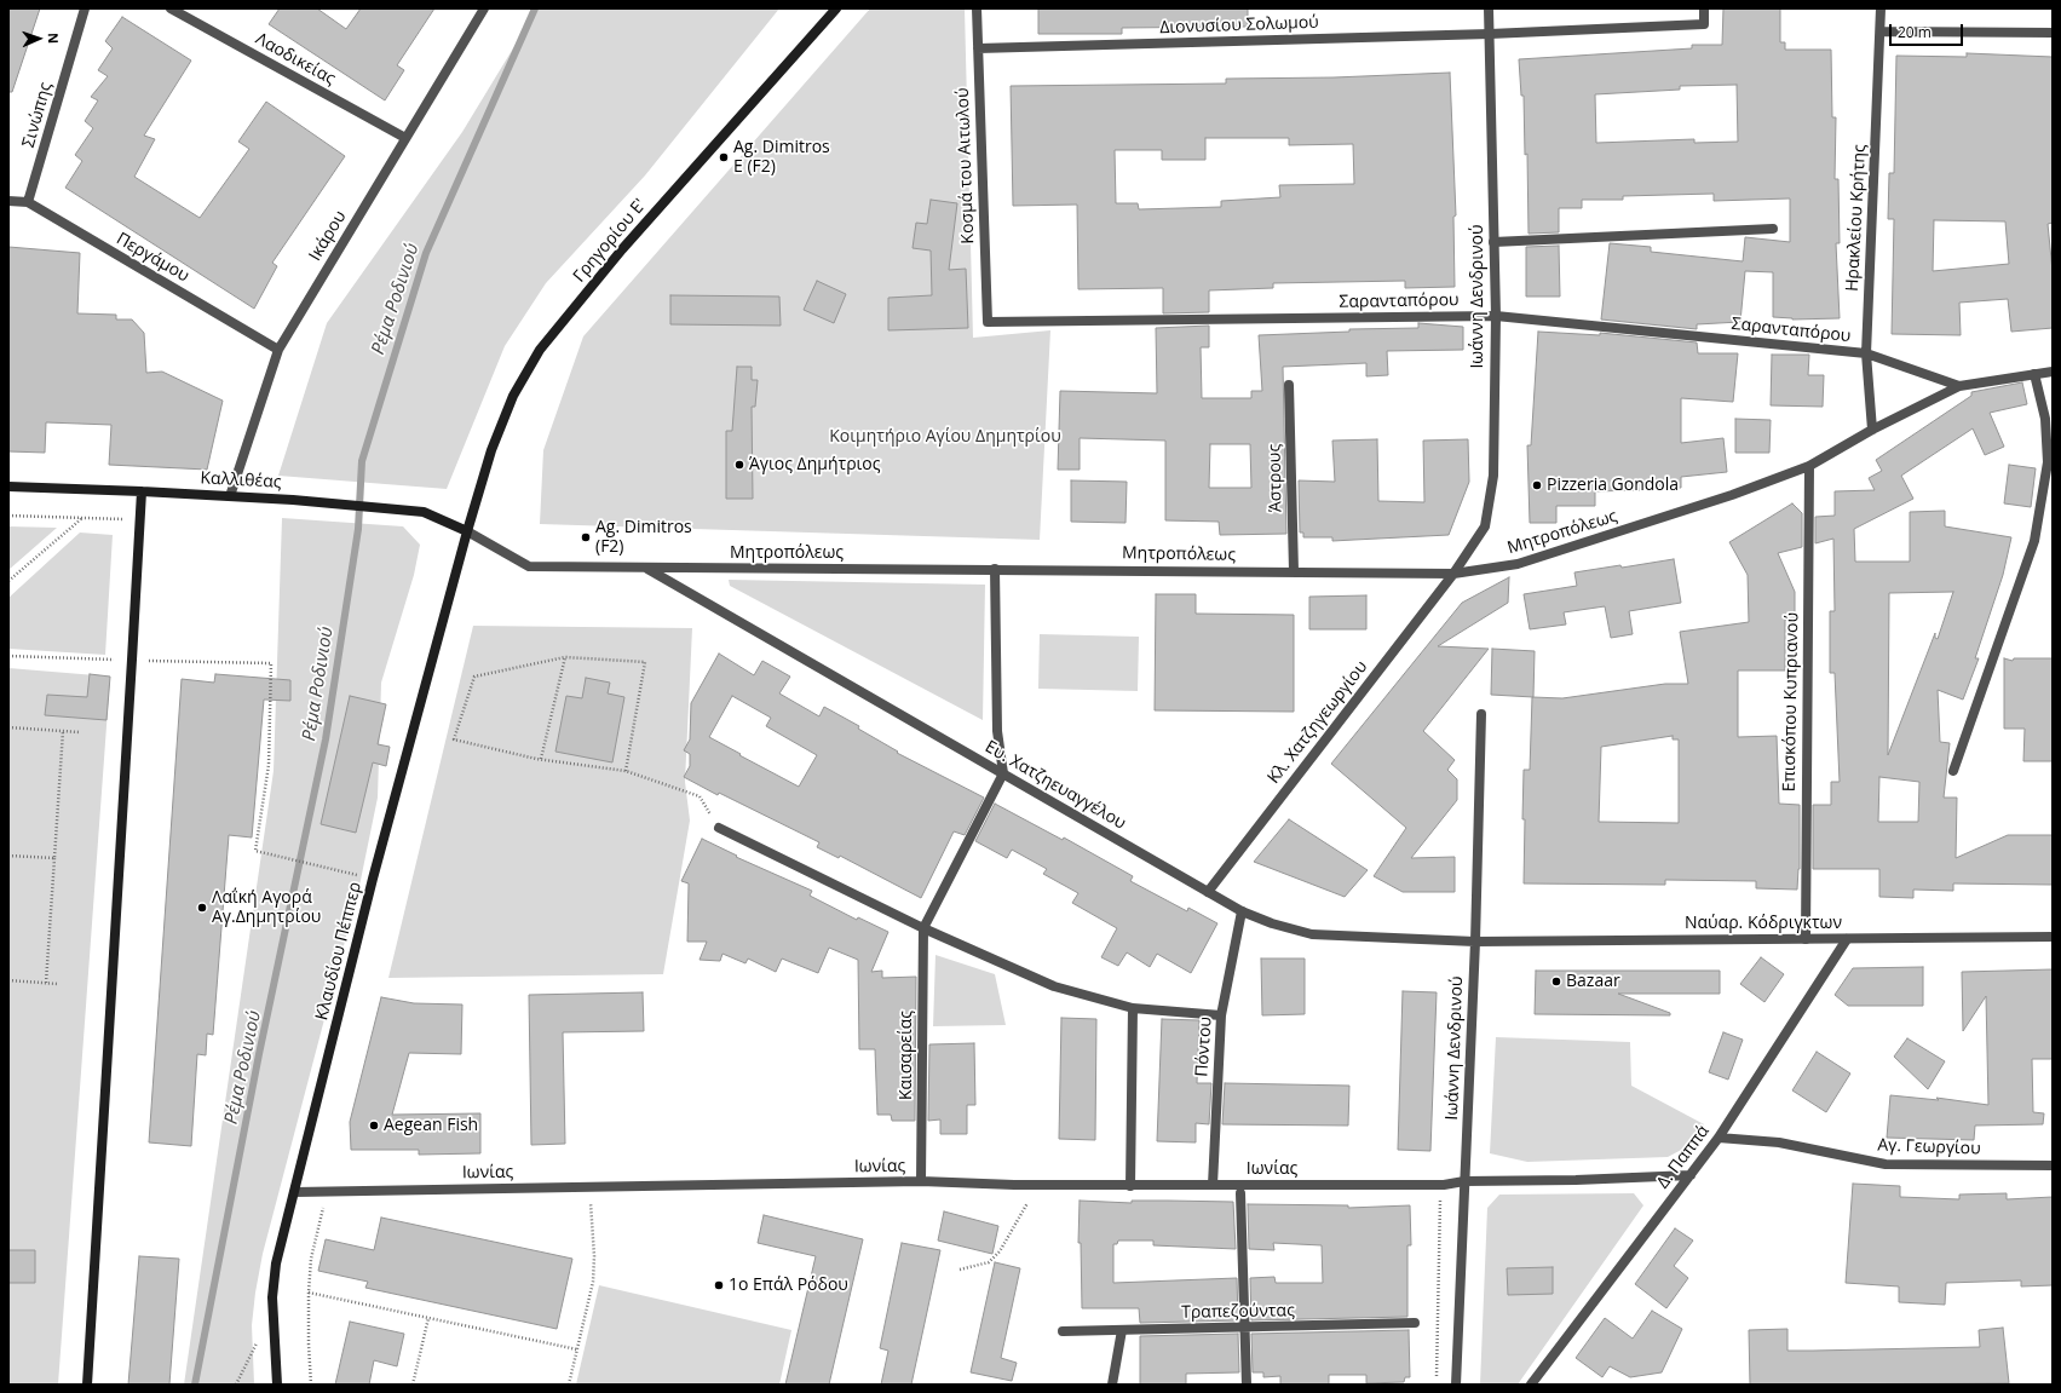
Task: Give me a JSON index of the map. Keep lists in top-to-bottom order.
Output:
{
  "streets": {
    "main road": ["Γρηγορίου Ε'", "Καλλιθέας", "Κλαυδίου Πέππερ"],
    "street": [
      "Διονυσίου Σολωμού",
      "Λαοδικείας",
      "Σινώπης",
      "Κοσμά του Αιτωλού",
      "Ηρακλείου Κρήτης",
      "Ικάρου",
      "Περγάμου",
      "Ιωάννη Δενδρινού",
      "Σαρανταπόρου",
      "Άστρους",
      "Μητροπόλεως",
      "Επισκόπου Κυπριανού",
      "Κλ. Χατζηγεωργίου",
      "Ευ. Χατζηευαγγέλου",
      "Ναύαρ. Κόδριγκτων",
      "Πόντου",
      "Καισαρείας",
      "Αγ. Γεωργίου",
      "Δ. Παππά",
      "Ιωνίας",
      "Τραπεζούντας"
    ]
  },
  "crossings": [
    ["Διονυσίου Σολωμού", "Κοσμά του Αιτωλού"],
    ["Διονυσίου Σολωμού", "Ιωάννη Δενδρινού"],
    ["Λαοδικείας", "Ικάρου"],
    ["Σινώπης", "Περγάμου"],
    ["Κοσμά του Αιτωλού", "Σαρανταπόρου"],
    ["Ηρακλείου Κρήτης", "Σαρανταπόρου"],
    ["Ηρακλείου Κρήτης", "Μητροπόλεως"],
    ["Ικάρου", "Περγάμου"],
    ["Ικάρου", "Καλλιθέας"],
    ["Γρηγορίου Ε'", "Καλλιθέας"],
    ["Γρηγορίου Ε'", "Μητροπόλεως"],
    ["Γρηγορίου Ε'", "Κλαυδίου Πέππερ"],
    ["Ιωάννη Δενδρινού", "Σαρανταπόρου"],
    ["Ιωάννη Δενδρινού", "Μητροπόλεως"],
    ["Ιωάννη Δενδρινού", "Κλ. Χατζηγεωργίου"],
    ["Ιωάννη Δενδρινού", "Ευ. Χατζηευαγγέλου"],
    ["Ιωάννη Δενδρινού", "Ναύαρ. Κόδριγκτων"],
    ["Ιωάννη Δενδρινού", "Ιωνίας"],
    ["Σαρανταπόρου", "Μητροπόλεως"],
    ["Άστρους", "Μητροπόλεως"],
    ["Καλλιθέας", "Μητροπόλεως"],
    ["Καλλιθέας", "Κλαυδίου Πέππερ"],
    ["Μητροπόλεως", "Επισκόπου Κυπριανού"],
    ["Μητροπόλεως", "Κλ. Χατζηγεωργίου"],
    ["Μητροπόλεως", "Ευ. Χατζηευαγγέλου"],
    ["Μητροπόλεως", "Κλαυδίου Πέππερ"],
    ["Επισκόπου Κυπριανού", "Ναύαρ. Κόδριγκτων"],
    ["Κλ. Χατζηγεωργίου", "Ευ. Χατζηευαγγέλου"],
    ["Ευ. Χατζηευαγγέλου", "Ναύαρ. Κόδριγκτων"],
    ["Ευ. Χατζηευαγγέλου", "Πόντου"],
    ["Ευ. Χατζηευαγγέλου", "Καισαρείας"],
    ["Ναύαρ. Κόδριγκτων", "Δ. Παππά"],
    ["Κλαυδίου Πέππερ", "Ιωνίας"],
    ["Πόντου", "Ιωνίας"],
    ["Καισαρείας", "Ιωνίας"],
    ["Αγ. Γεωργίου", "Δ. Παππά"],
    ["Δ. Παππά", "Ιωνίας"]
  ],
  "water": ["Ρέμα Ροδινιού"],
  "parks": ["Κοιμητήριο Αγίου Δημητρίου"],
  "places": [
    "Ag. Dimitros E (F2)",
    "Άγιος Δημήτριος",
    "Pizzeria Gondola",
    "Ag. Dimitros (F2)",
    "Λαΐκή Αγορά Αγ.Δημητρίου",
    "Bazaar",
    "Aegean Fish",
    "1ο Επάλ Ρόδου"
  ],
  "scale_bar": "20 m",
  "north": "right"
}
